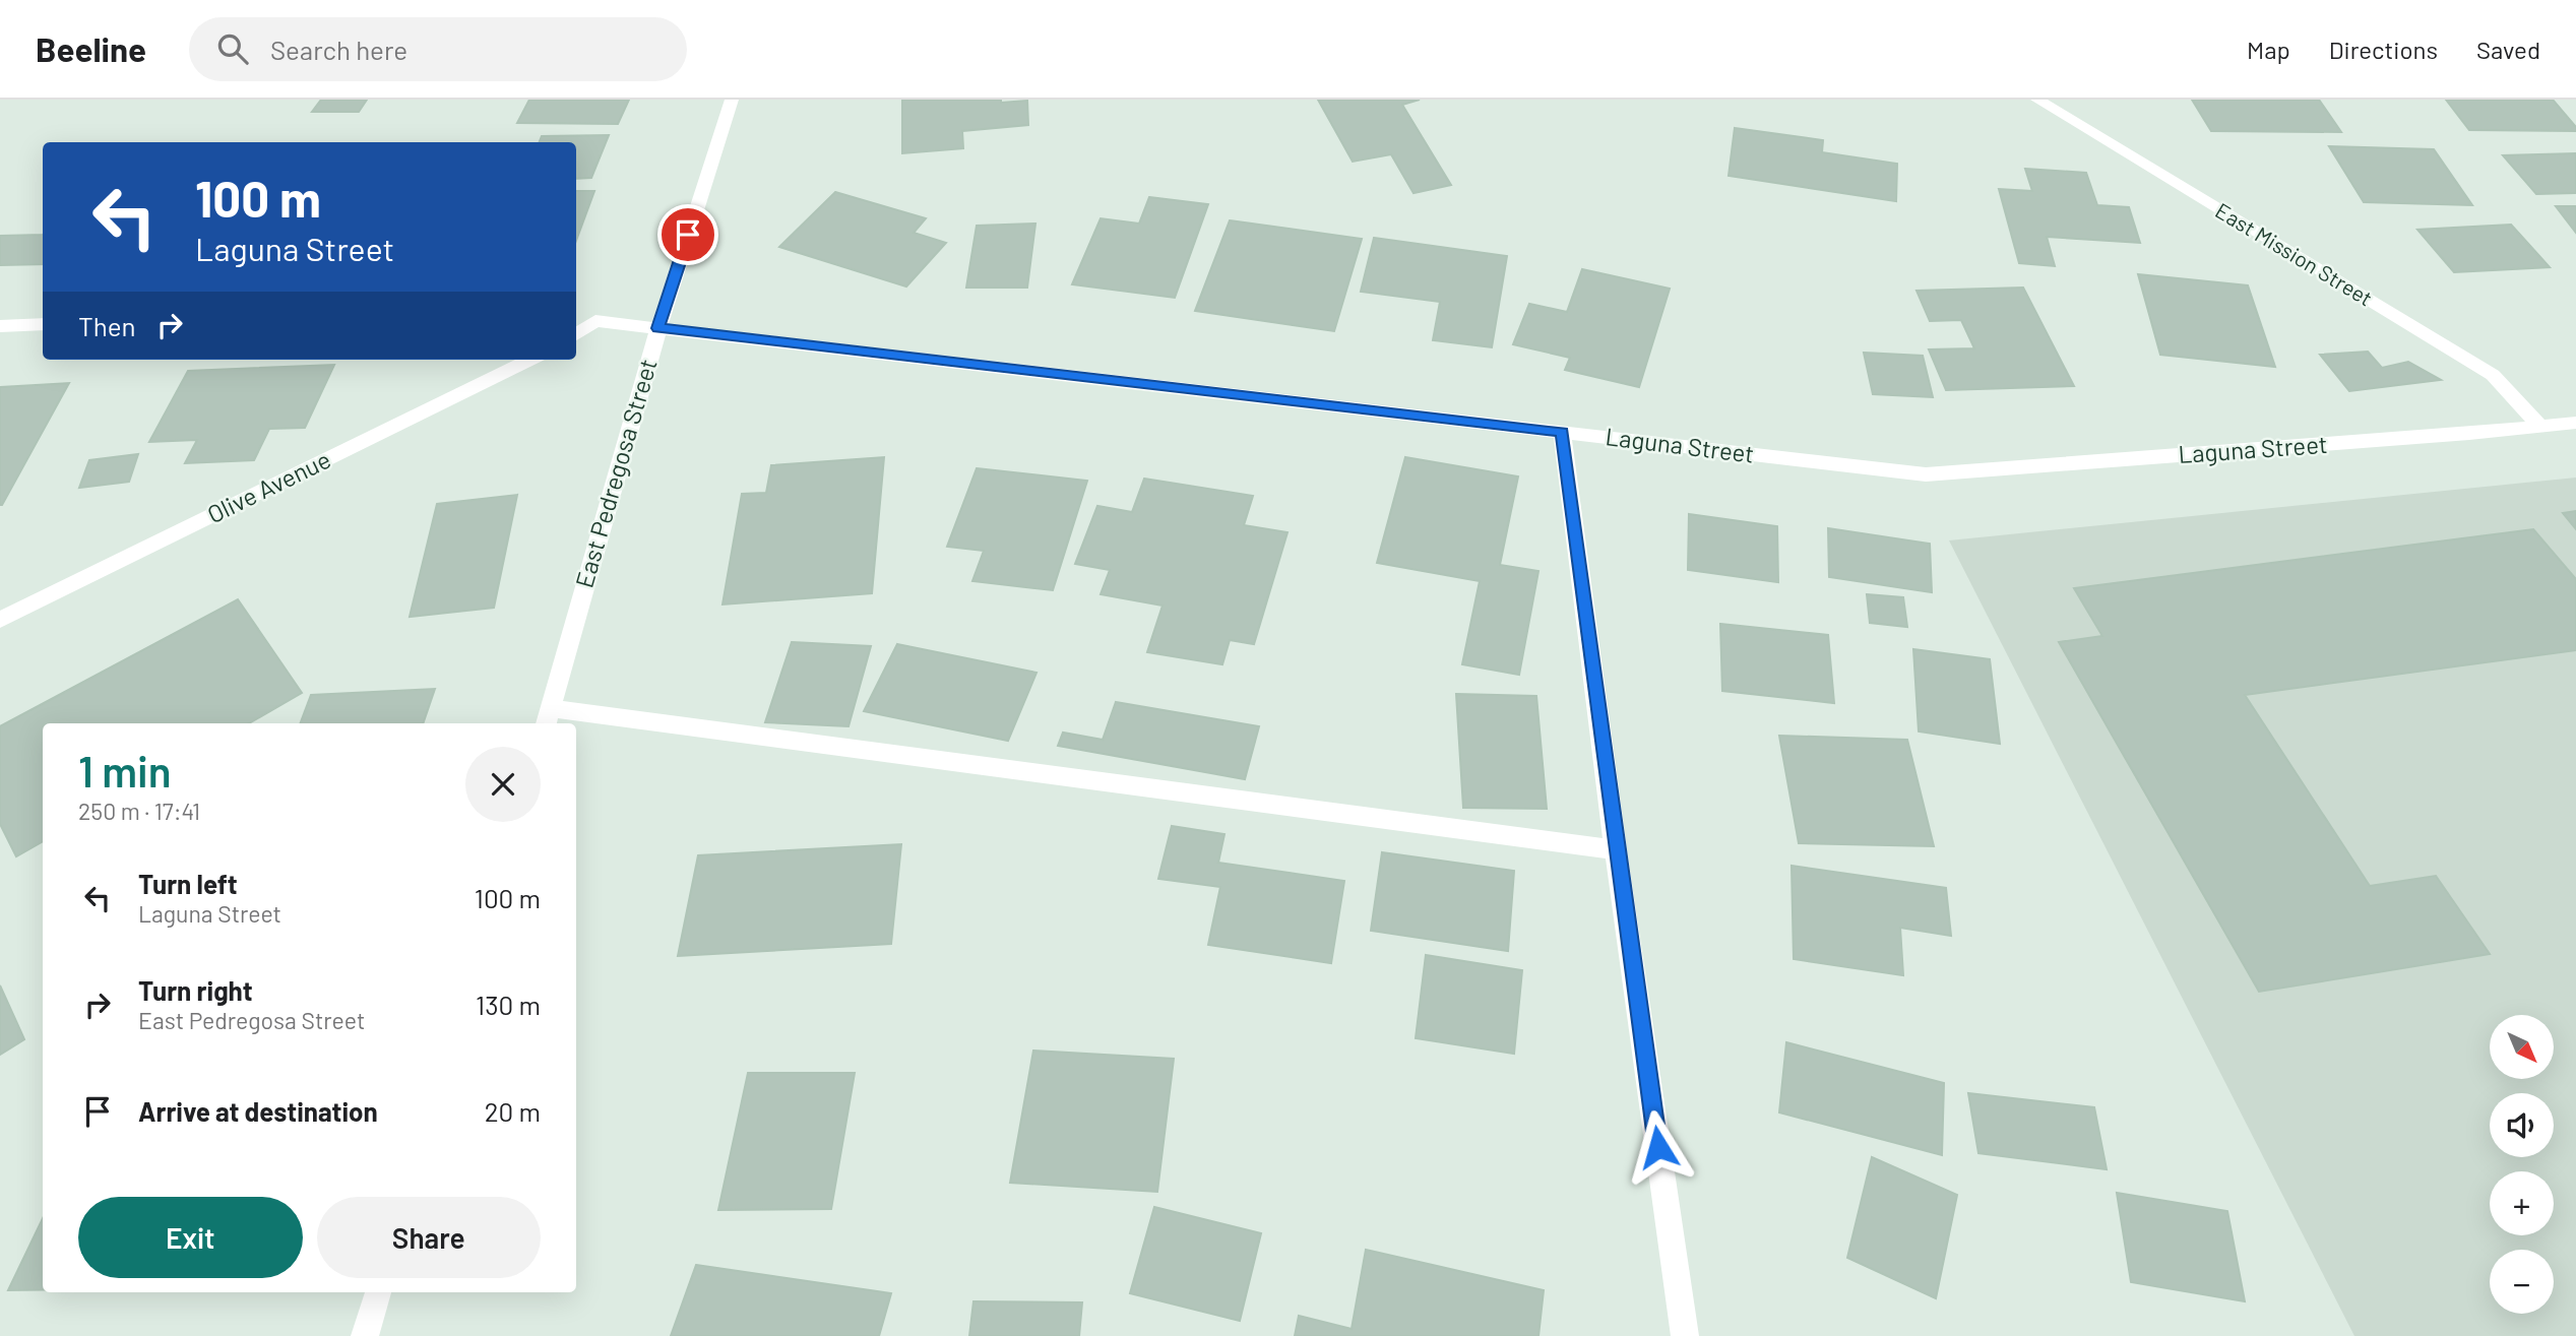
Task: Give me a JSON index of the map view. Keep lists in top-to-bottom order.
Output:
{
  "streets": {
    "street": [
      "East Mission Street",
      "Laguna Street",
      "East Pedregosa Street",
      "Olive Avenue"
    ]
  },
  "crossings": [
    ["East Mission Street", "Laguna Street"],
    ["Laguna Street", "East Pedregosa Street"]
  ],
  "north": "bottom right",
  "page": {
    "header": "Beeline",
    "search": "Search here",
    "nav": ["Map", "Directions", "Saved"],
    "turn": ["100 m", "Laguna Street"],
    "then": "Then",
    "heading": ["1 min", "250 m · 17:41"],
    "list": [
      {
        "name": "Turn left",
        "note": "Laguna Street",
        "value": "100 m"
      },
      {
        "name": "Turn right",
        "note": "East Pedregosa Street",
        "value": "130 m"
      },
      {
        "name": "Arrive at destination",
        "value": "20 m"
      }
    ],
    "map_buttons": ["+", "−"],
    "buttons": ["Exit", "Share"]
  }
}
